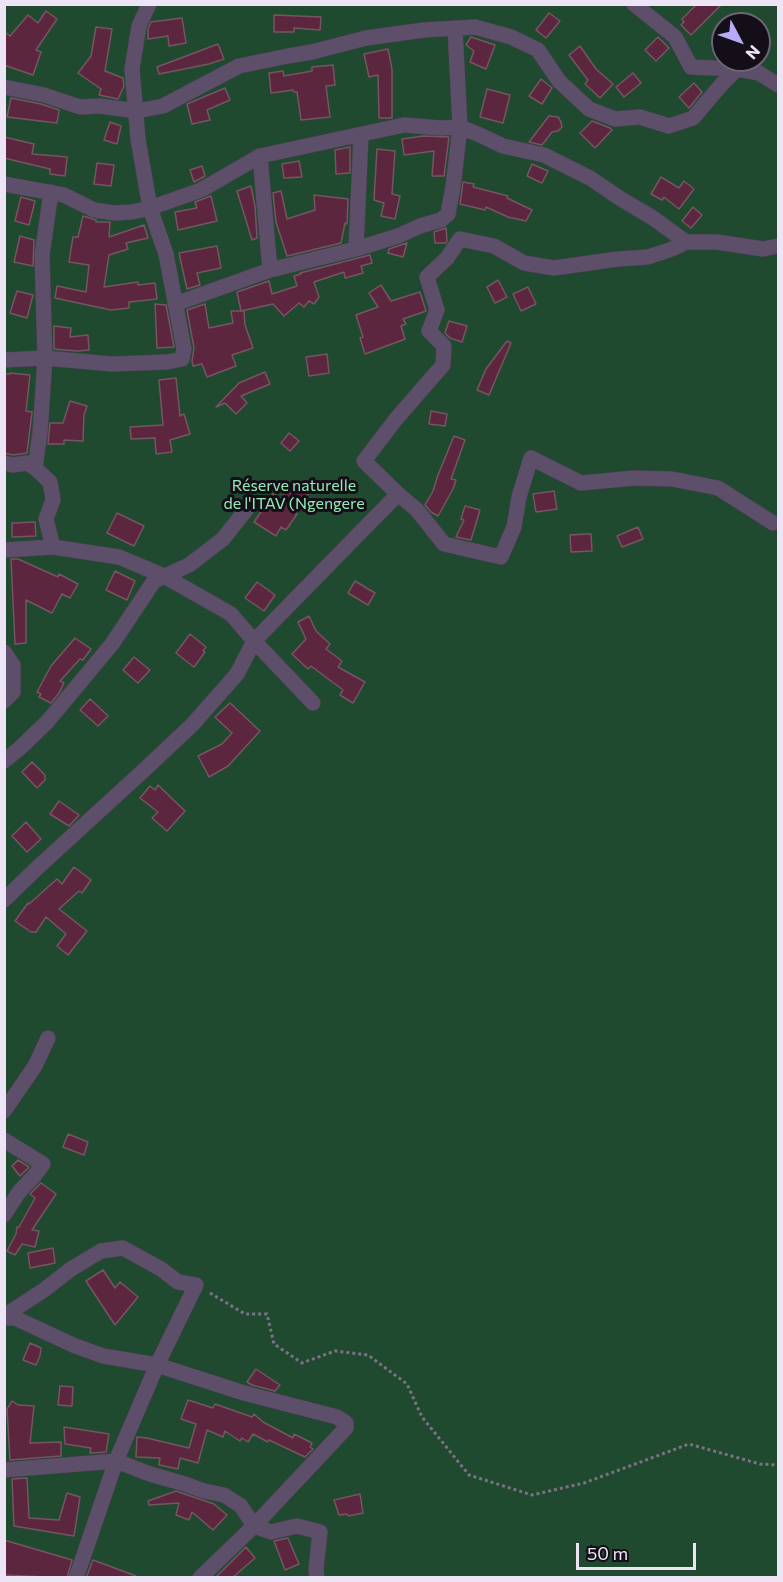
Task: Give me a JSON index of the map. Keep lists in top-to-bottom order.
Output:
{
  "parks": ["Réserve naturelle de l'ITAV (Ngengere"],
  "scale_bar": "50 m",
  "north": "bottom right"
}
